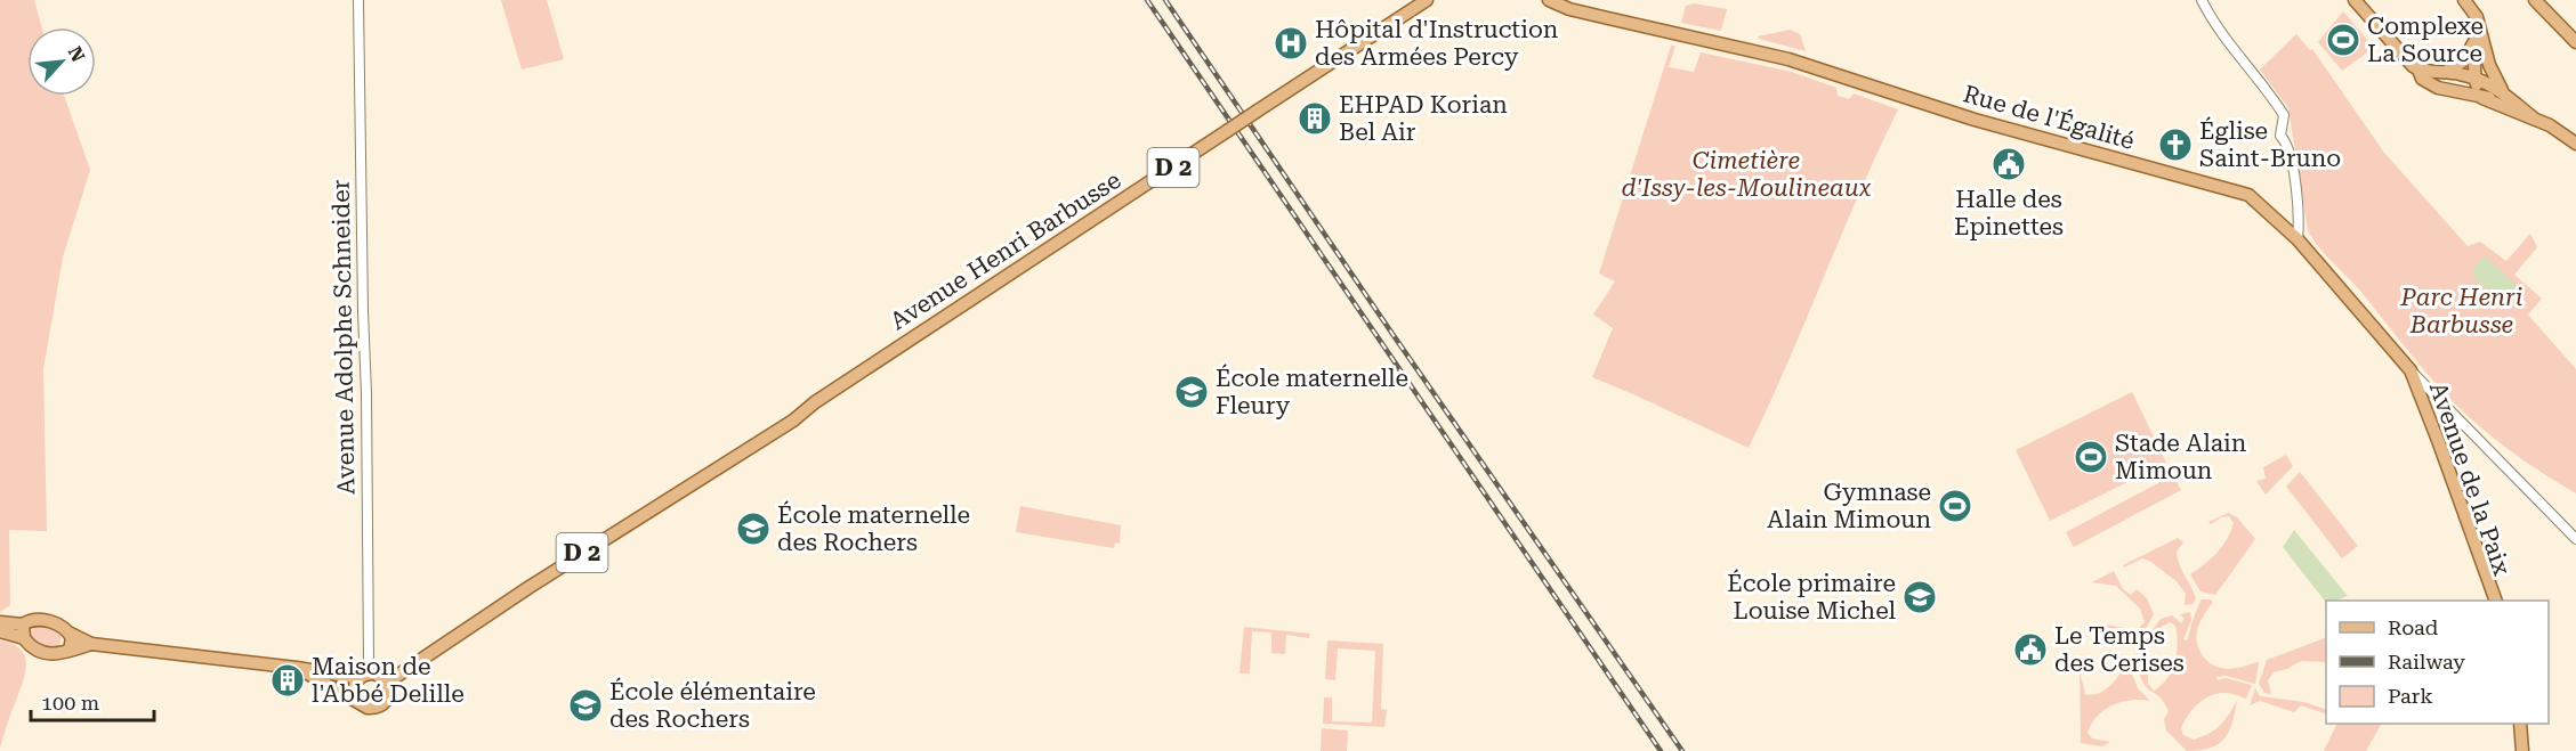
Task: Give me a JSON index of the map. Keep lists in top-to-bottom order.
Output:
{
  "streets": {
    "main road": [
      "Rue de l'Égalité",
      "D 2",
      "Avenue Henri Barbusse",
      "Avenue de la Paix"
    ],
    "street": ["Avenue Adolphe Schneider"]
  },
  "crossings": [
    ["Rue de l'Égalité", "Avenue de la Paix"],
    ["Avenue Henri Barbusse", "Avenue Adolphe Schneider"]
  ],
  "parks": ["Cimetière d'Issy-les-Moulineaux", "Parc Henri Barbusse"],
  "places": {
    "sports": ["Complexe La Source", "Stade Alain Mimoun", "Gymnase Alain Mimoun"],
    "hospital": ["Hôpital d'Instruction des Armées Percy"],
    "building": ["EHPAD Korian Bel Air", "Maison de l'Abbé Delille"],
    "church": ["Église Saint-Bruno"],
    "public building": ["Halle des Epinettes", "Le Temps des Cerises"],
    "school or university": [
      "École maternelle Fleury",
      "École maternelle des Rochers",
      "École primaire Louise Michel",
      "École élémentaire des Rochers"
    ]
  },
  "legend": ["Road", "Railway", "Park"],
  "scale_bar": "100 m",
  "north": "top right"
}
